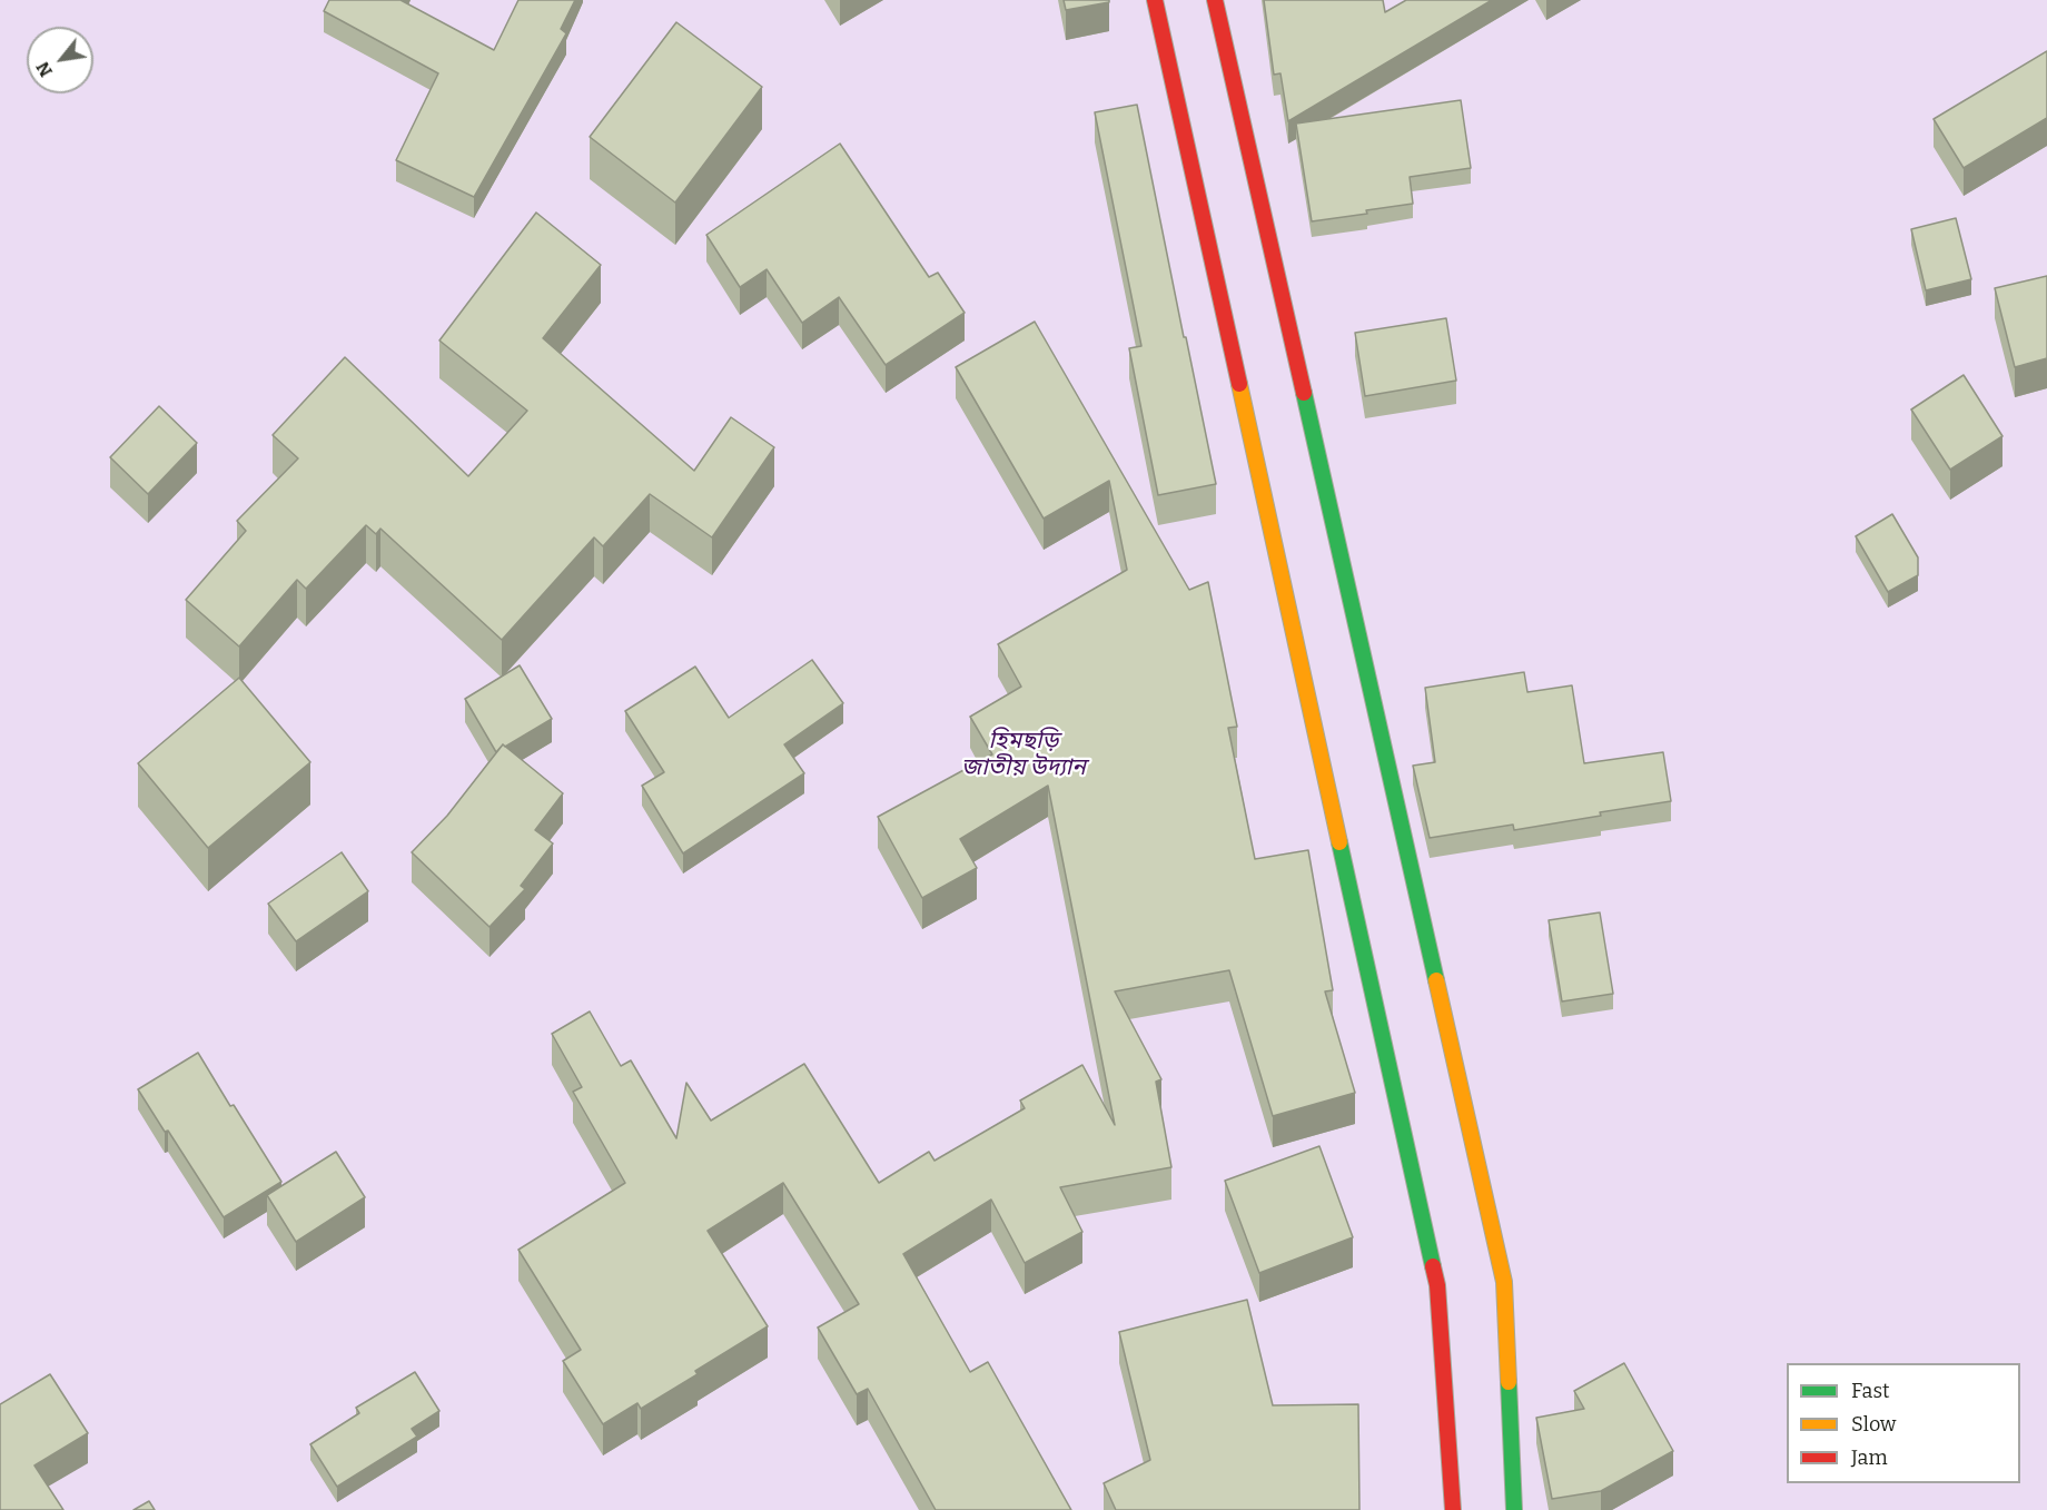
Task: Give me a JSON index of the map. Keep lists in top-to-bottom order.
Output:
{
  "parks": ["হিমছড়ি জাতীয় উদ্যান"],
  "legend": ["Fast", "Slow", "Jam"],
  "north": "bottom left"
}
